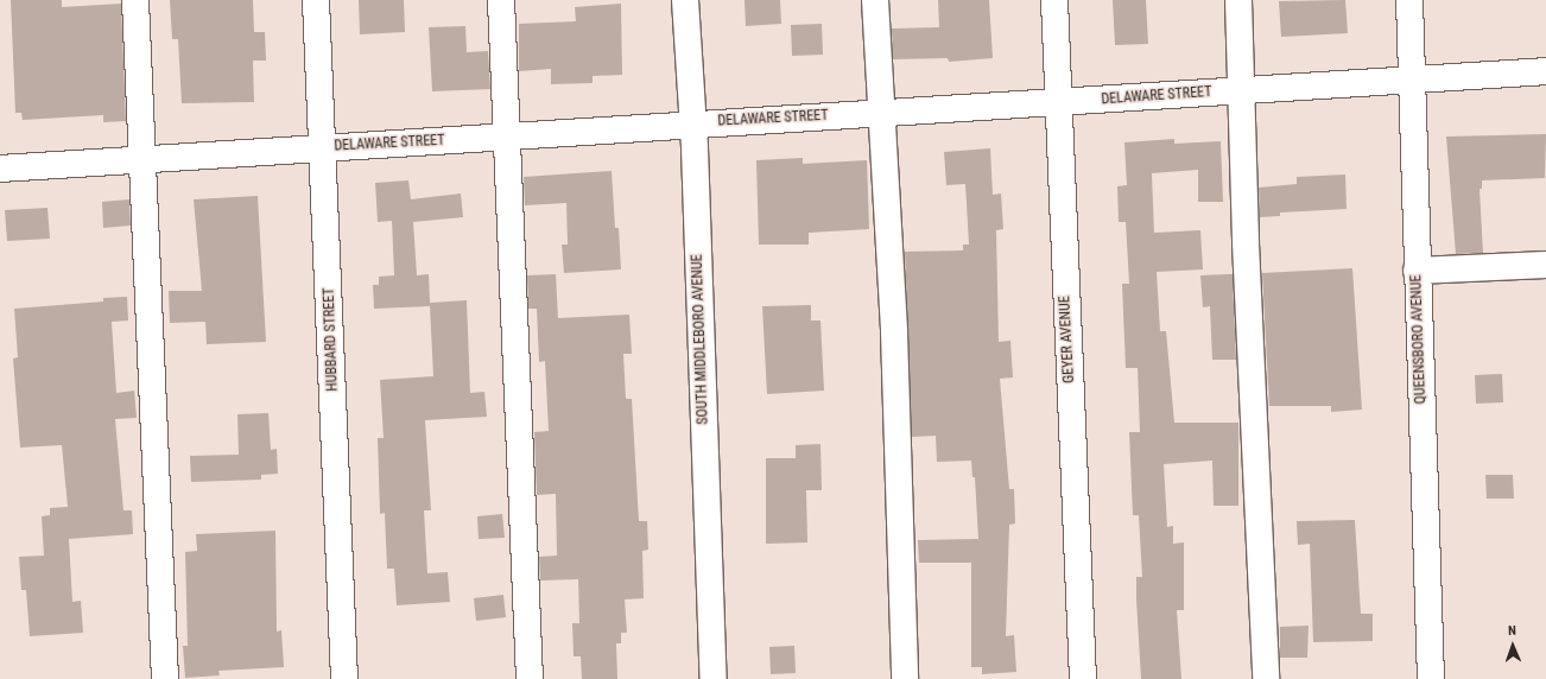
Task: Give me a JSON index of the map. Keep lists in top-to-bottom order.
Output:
{
  "streets": {
    "street": [
      "DELAWARE STREET",
      "HUBBARD STREET",
      "SOUTH MIDDLEBORO AVENUE",
      "GEYER AVENUE",
      "QUEENSBORO AVENUE"
    ]
  },
  "crossings": [
    ["DELAWARE STREET", "HUBBARD STREET"],
    ["DELAWARE STREET", "SOUTH MIDDLEBORO AVENUE"],
    ["DELAWARE STREET", "GEYER AVENUE"],
    ["DELAWARE STREET", "QUEENSBORO AVENUE"]
  ],
  "north": "top"
}
